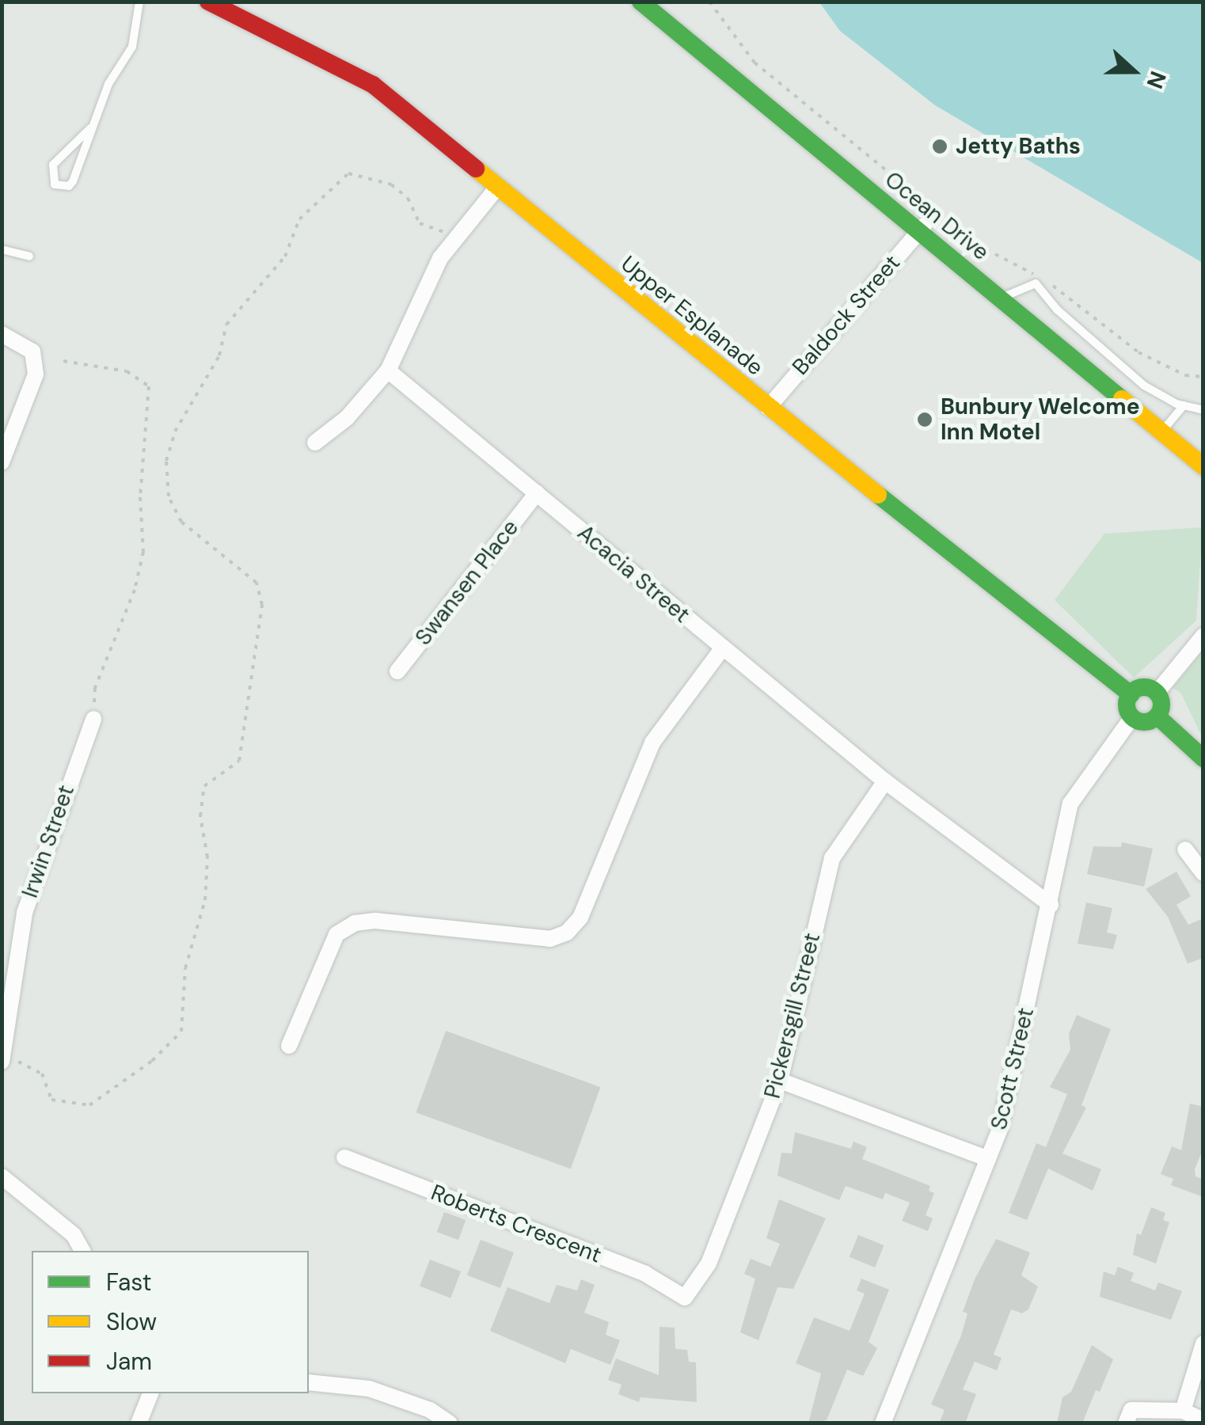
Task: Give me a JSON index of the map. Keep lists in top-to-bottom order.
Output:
{
  "streets": {
    "street": [
      "Ocean Drive",
      "Baldock Street",
      "Upper Esplanade",
      "Acacia Street",
      "Swansen Place",
      "Irwin Street",
      "Pickersgill Street",
      "Scott Street",
      "Roberts Crescent"
    ]
  },
  "crossings": [
    ["Ocean Drive", "Baldock Street"],
    ["Baldock Street", "Upper Esplanade"],
    ["Upper Esplanade", "Scott Street"],
    ["Acacia Street", "Swansen Place"],
    ["Acacia Street", "Pickersgill Street"],
    ["Acacia Street", "Scott Street"],
    ["Pickersgill Street", "Roberts Crescent"]
  ],
  "places": ["Jetty Baths", "Bunbury Welcome Inn Motel"],
  "legend": ["Fast", "Slow", "Jam"],
  "north": "right"
}
